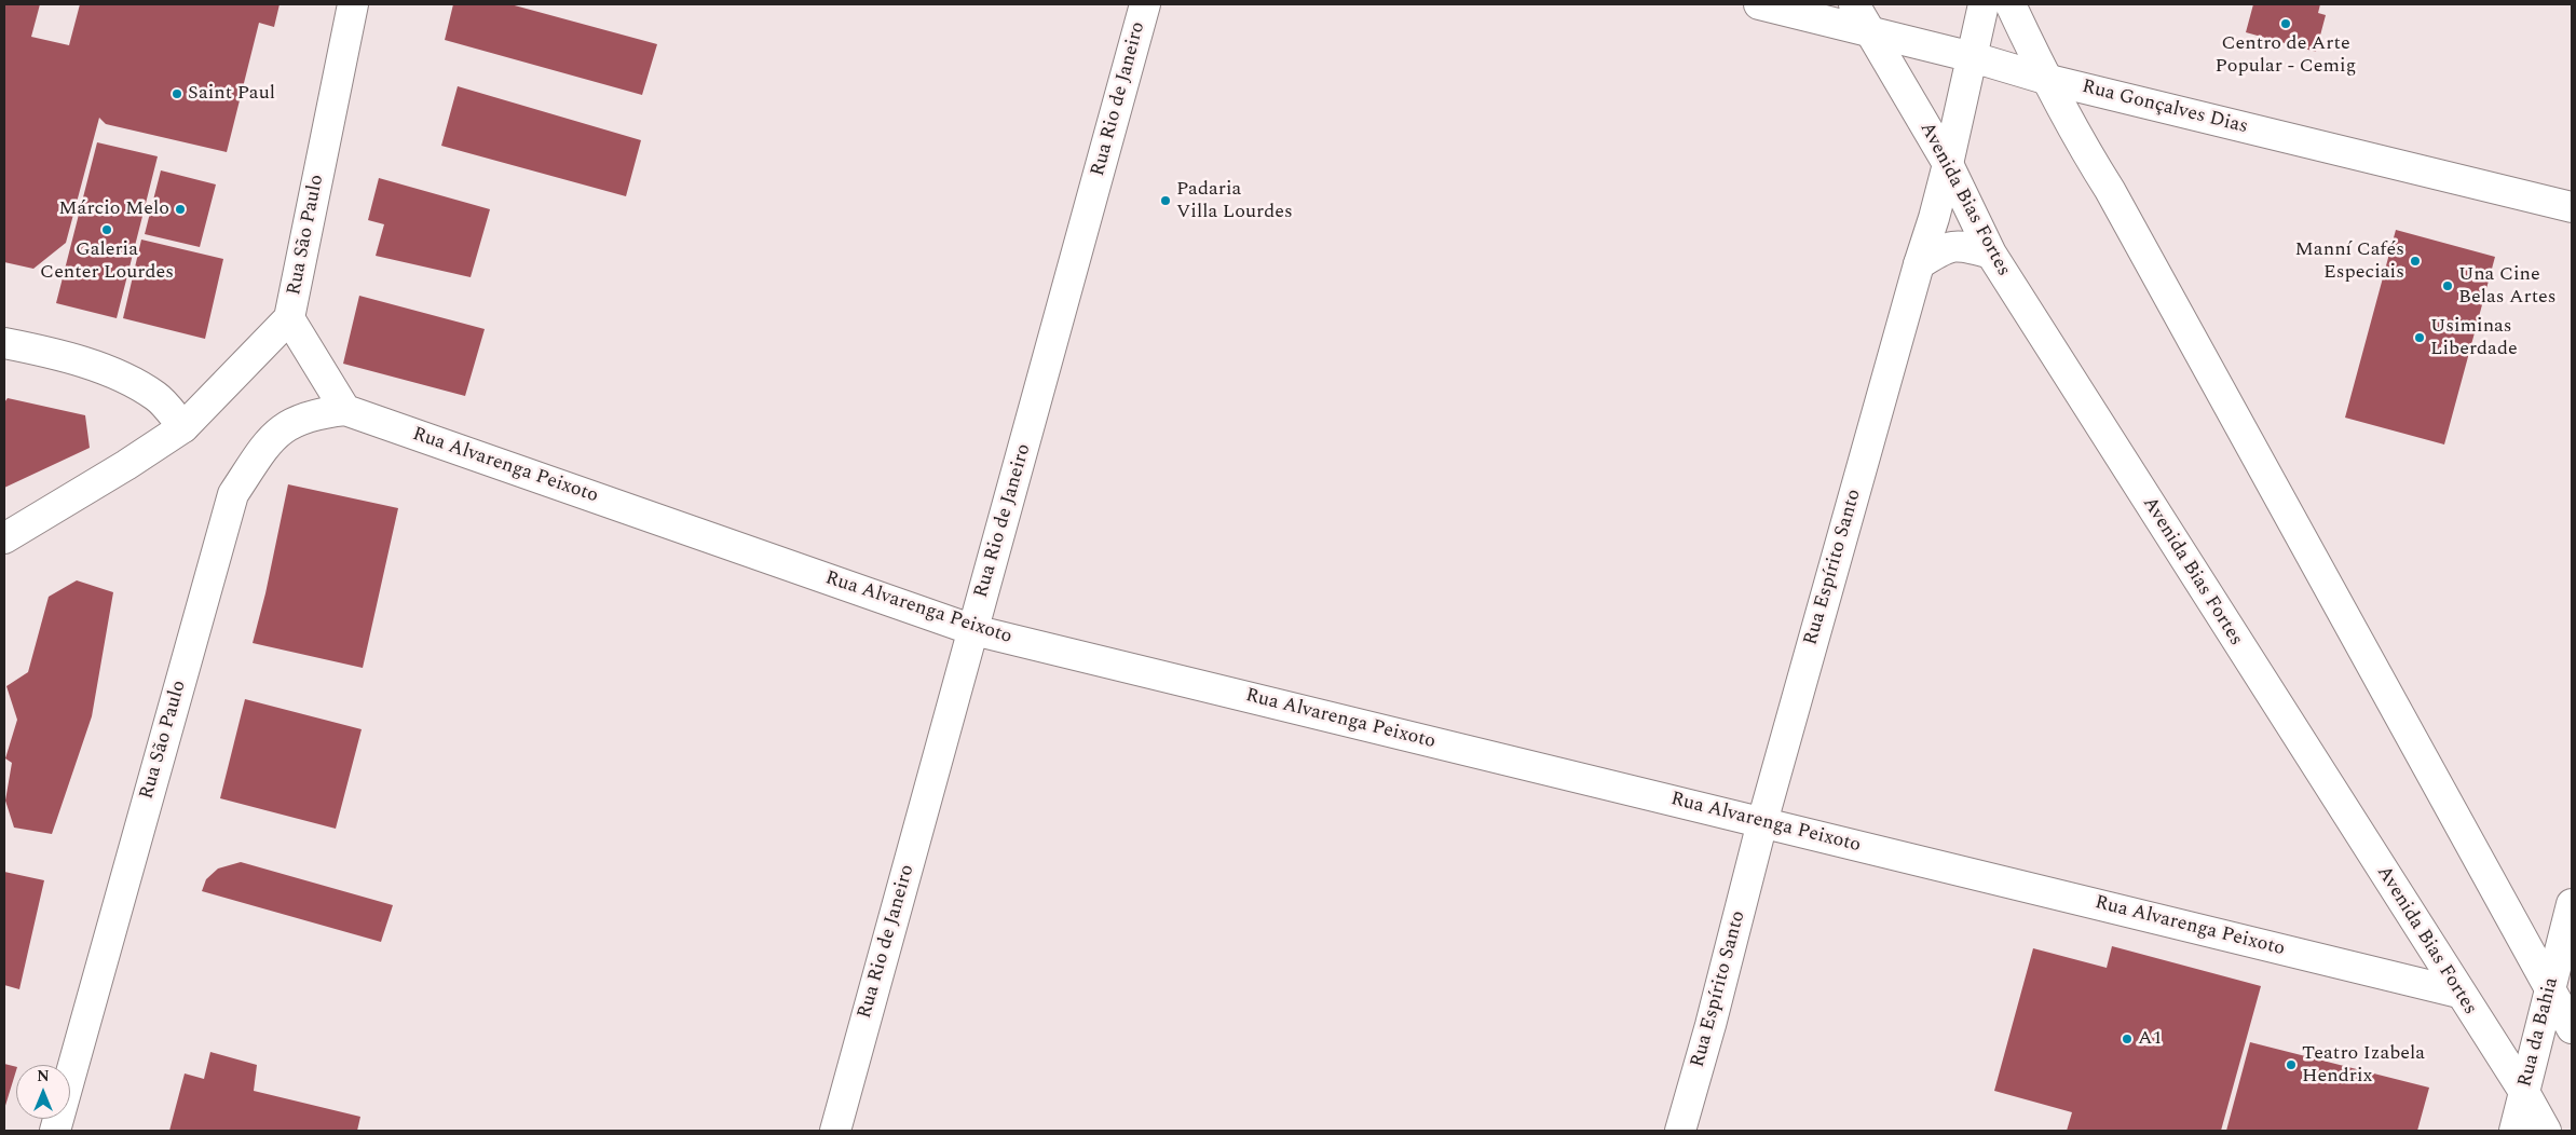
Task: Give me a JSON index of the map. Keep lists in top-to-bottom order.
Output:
{
  "streets": {
    "street": [
      "Rua Rio de Janeiro",
      "Rua Gonçalves Dias",
      "Avenida Bias Fortes",
      "Rua São Paulo",
      "Rua Alvarenga Peixoto",
      "Rua Espírito Santo",
      "Rua da Bahia"
    ]
  },
  "crossings": [
    ["Rua Rio de Janeiro", "Rua Alvarenga Peixoto"],
    ["Rua Gonçalves Dias", "Avenida Bias Fortes"],
    ["Rua Gonçalves Dias", "Rua Espírito Santo"],
    ["Avenida Bias Fortes", "Rua Alvarenga Peixoto"],
    ["Avenida Bias Fortes", "Rua Espírito Santo"],
    ["Avenida Bias Fortes", "Rua da Bahia"],
    ["Rua São Paulo", "Rua Alvarenga Peixoto"],
    ["Rua Alvarenga Peixoto", "Rua Espírito Santo"]
  ],
  "places": [
    "Centro de Arte Popular - Cemig",
    "Saint Paul",
    "Padaria Villa Lourdes",
    "Márcio Melo",
    "Galeria Center Lourdes",
    "Manní Cafés Especiais",
    "Una Cine Belas Artes",
    "Usiminas Liberdade",
    "A1",
    "Teatro Izabela Hendrix"
  ],
  "north": "top"
}
